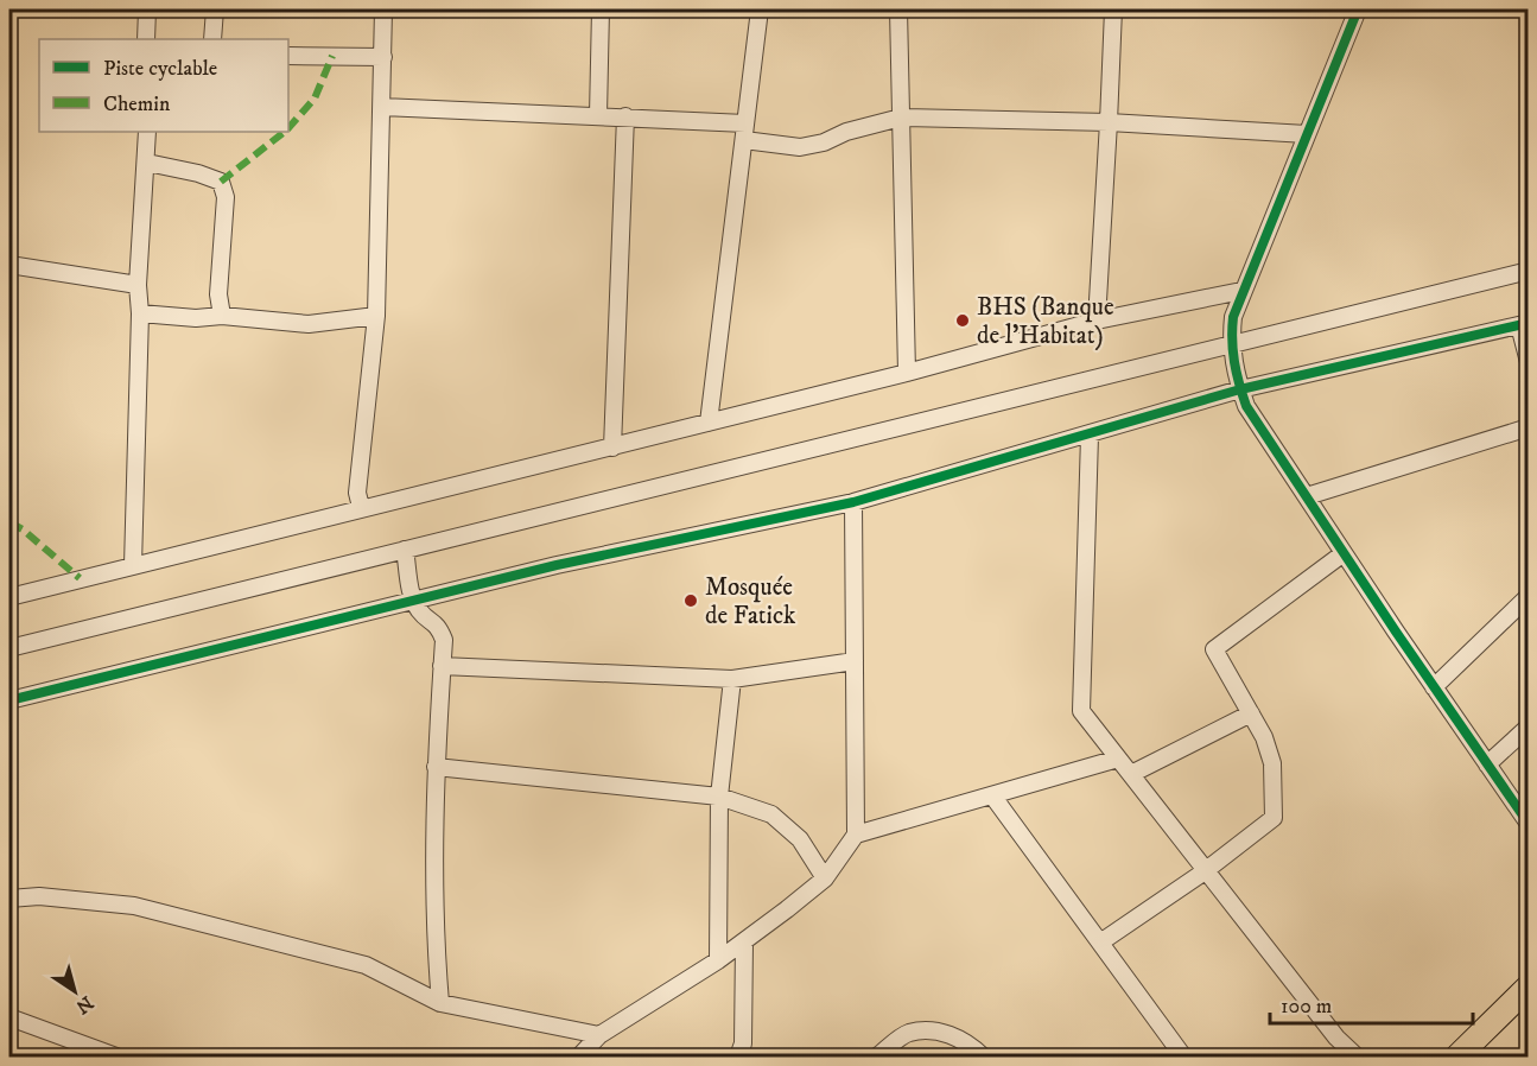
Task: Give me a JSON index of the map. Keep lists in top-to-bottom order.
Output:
{
  "places": ["BHS (Banque de l'Habitat)", "Mosquée de Fatick"],
  "legend": ["Piste cyclable", "Chemin"],
  "scale_bar": "100 m",
  "north": "bottom right"
}
